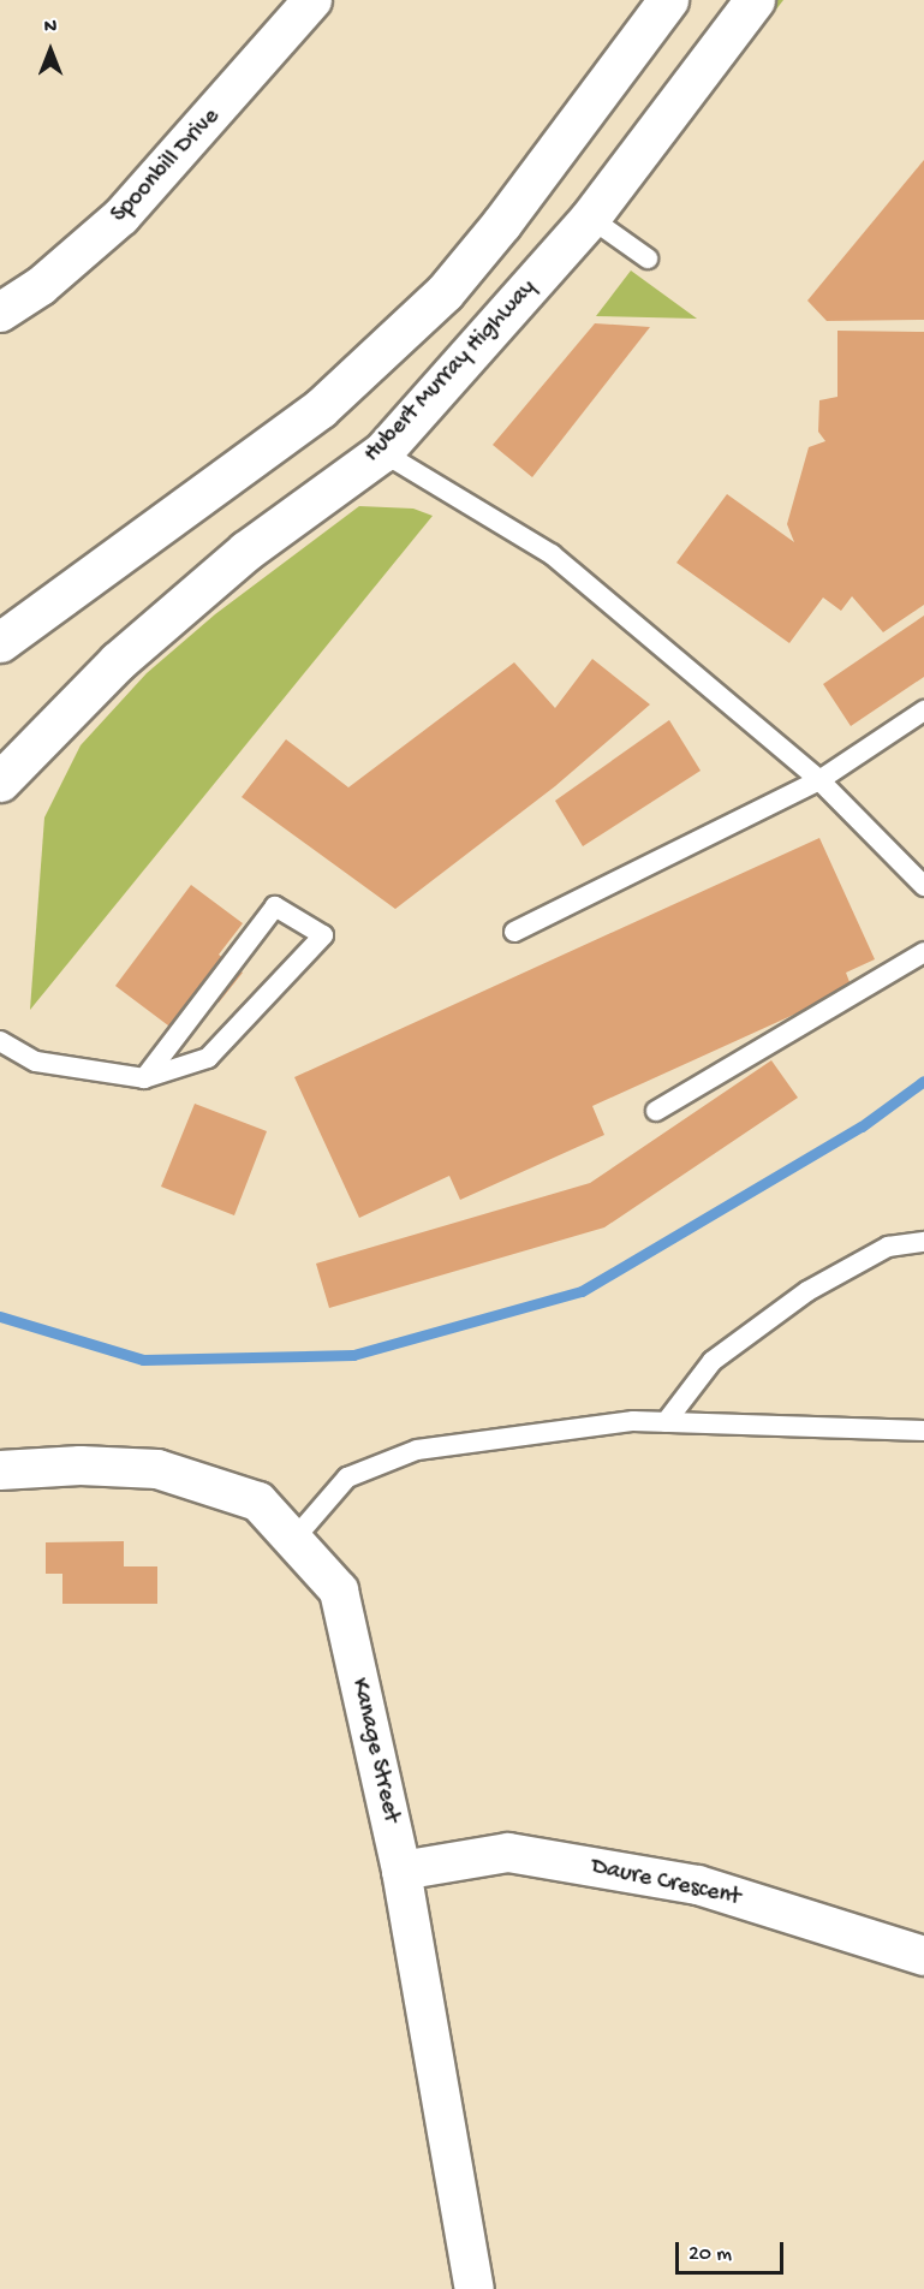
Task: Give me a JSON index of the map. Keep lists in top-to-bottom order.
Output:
{
  "streets": {
    "highway": ["Hubert Murray Highway"],
    "street": ["Spoonbill Drive", "Kanage Street", "Daure Crescent"]
  },
  "crossings": [
    ["Kanage Street", "Daure Crescent"]
  ],
  "scale_bar": "20 m",
  "north": "top"
}
